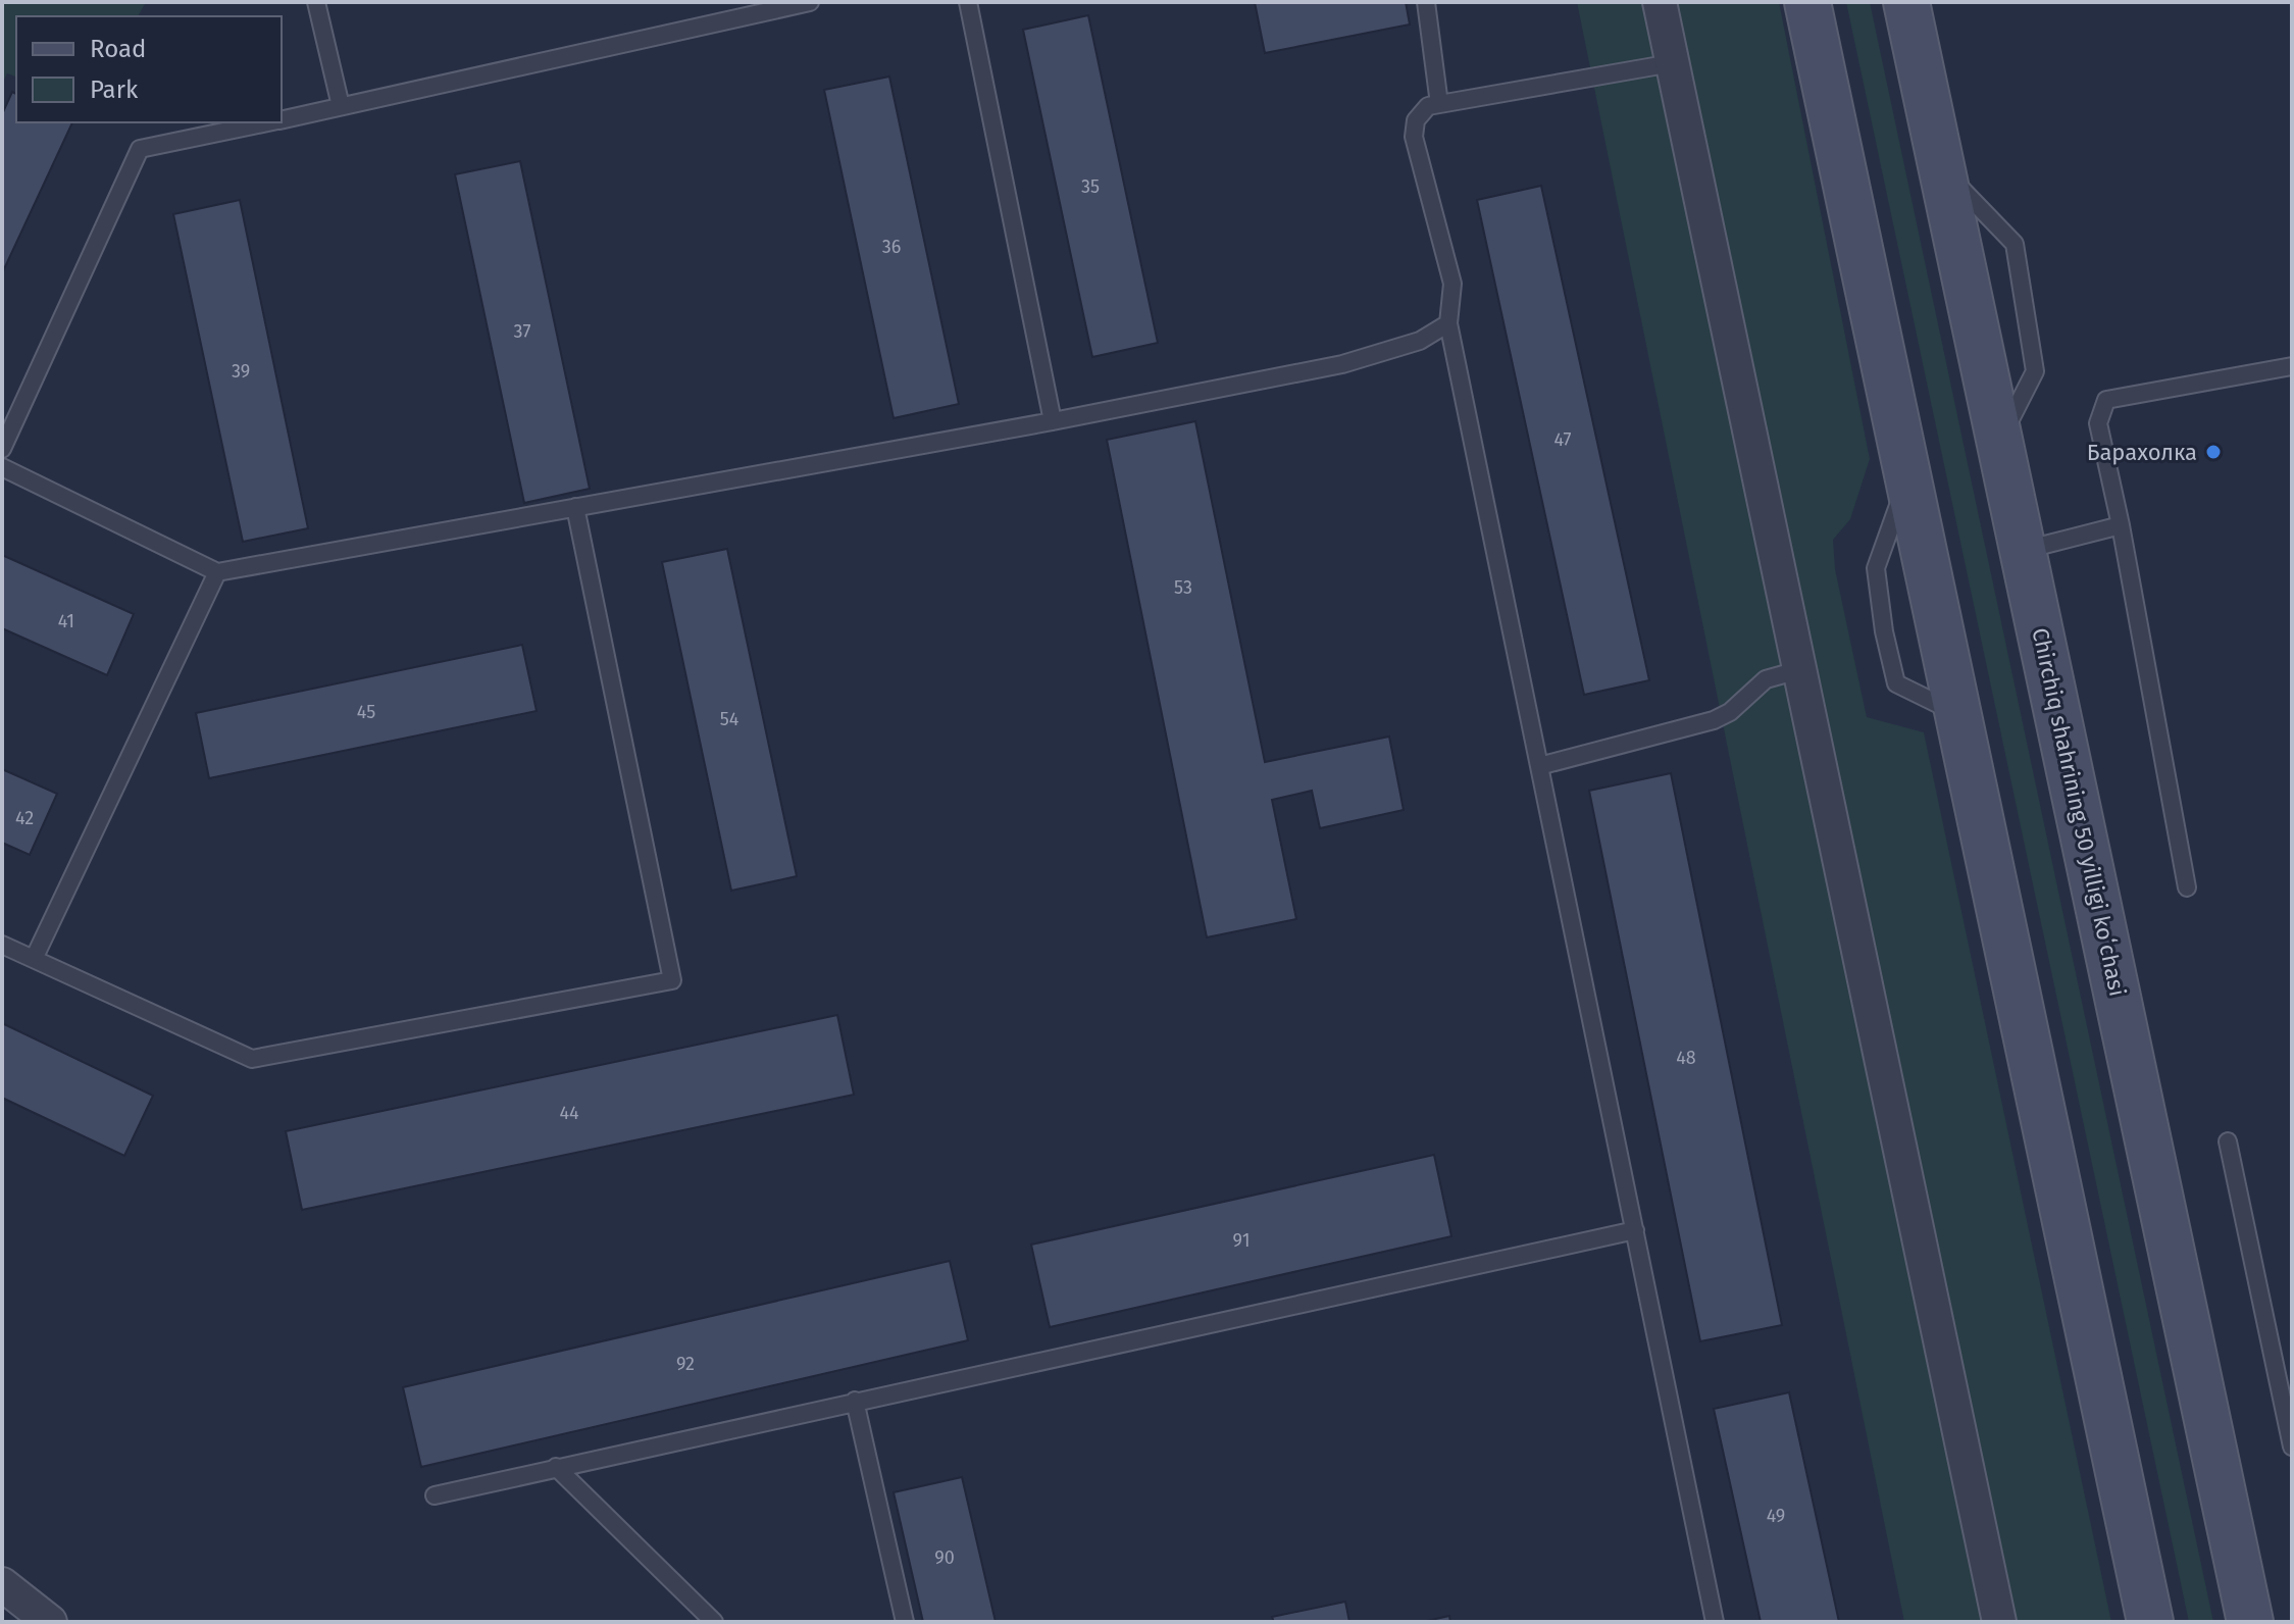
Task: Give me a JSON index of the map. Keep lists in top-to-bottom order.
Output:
{
  "streets": {
    "main road": ["Chirchiq shahrining 50 yilligi koʻchasi"]
  },
  "places": ["Барахолка"],
  "house_numbers": [
    "35",
    "36",
    "37",
    "39",
    "47",
    "53",
    "41",
    "45",
    "54",
    "42",
    "48",
    "44",
    "91",
    "92",
    "49",
    "90"
  ],
  "legend": ["Road", "Park"]
}
